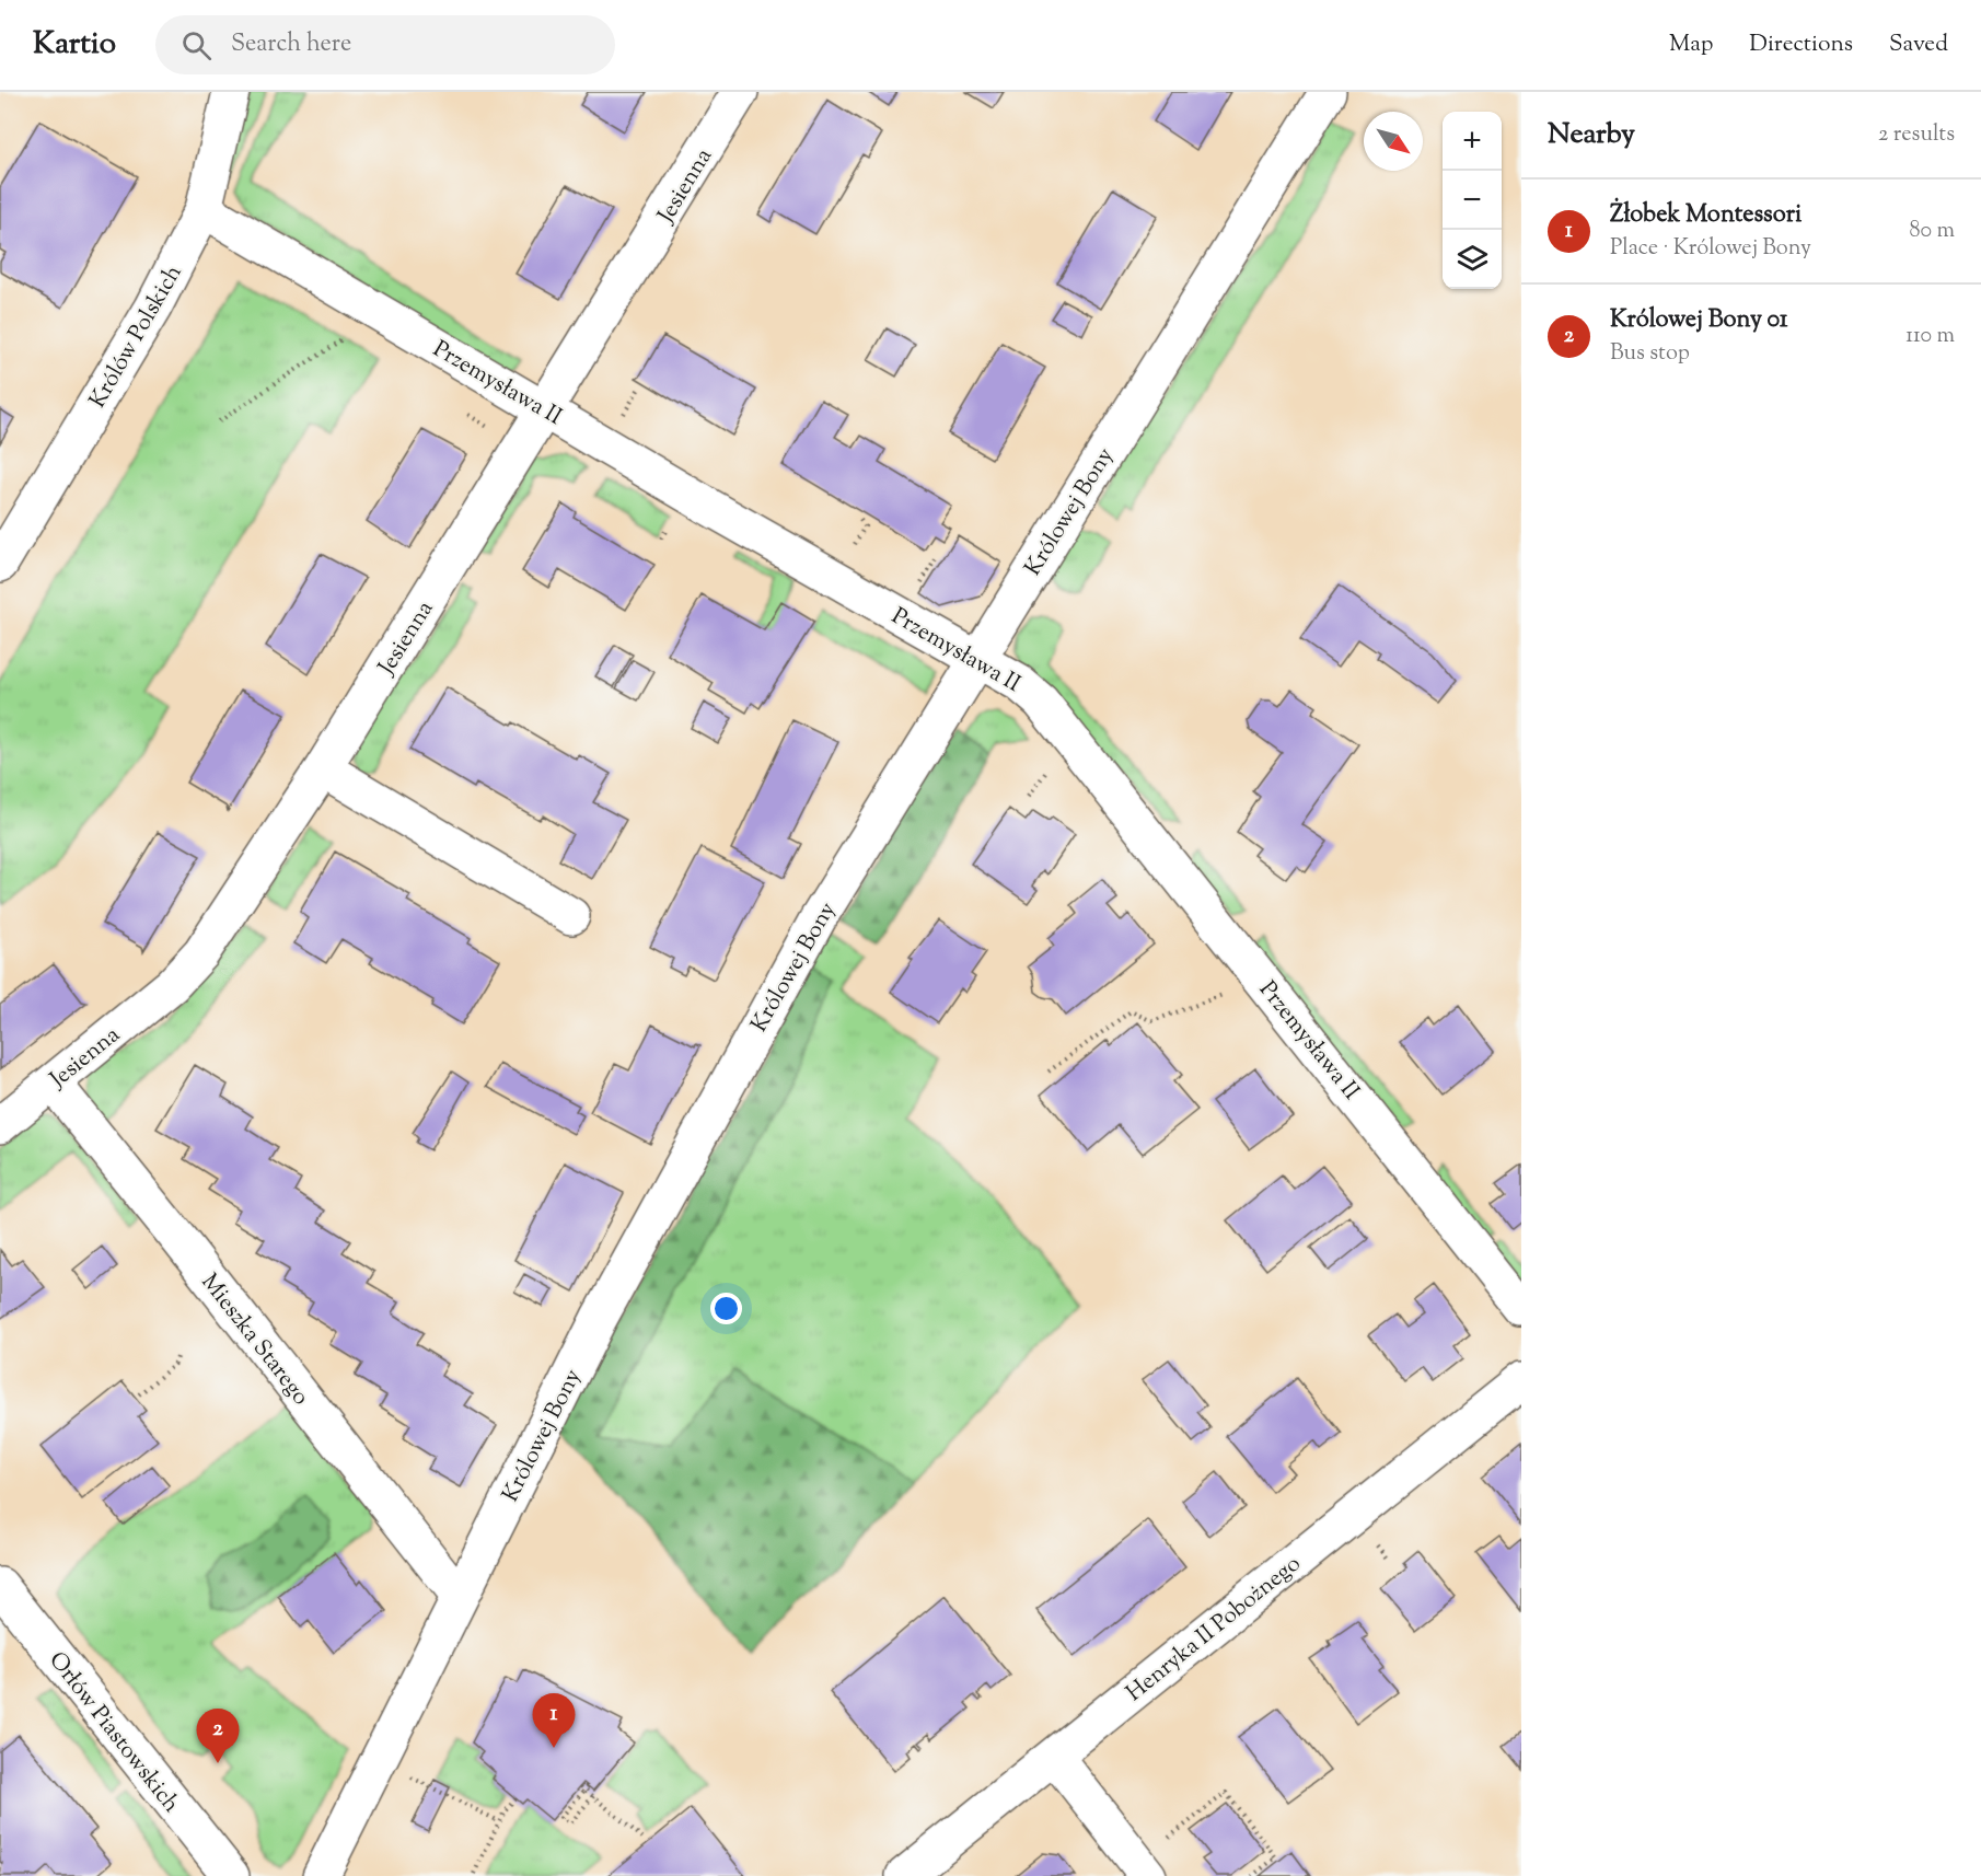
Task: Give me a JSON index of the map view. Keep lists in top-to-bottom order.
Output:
{
  "streets": {
    "street": [
      "Jesienna",
      "Królów Polskich",
      "Przemysława II",
      "Królowej Bony",
      "Mieszka Starego",
      "Henryka II Pobożnego",
      "Orłów Piastowskich"
    ]
  },
  "crossings": [
    ["Jesienna", "Przemysława II"],
    ["Jesienna", "Mieszka Starego"],
    ["Królów Polskich", "Przemysława II"],
    ["Przemysława II", "Królowej Bony"],
    ["Królowej Bony", "Mieszka Starego"]
  ],
  "north": "bottom right",
  "page": {
    "header": "Kartio",
    "search": "Search here",
    "nav": ["Map", "Directions", "Saved"],
    "heading": ["Nearby", "2 results"],
    "map_buttons": ["+", "−"],
    "list": [
      {
        "mark": "1",
        "name": "Żłobek Montessori",
        "note": "Place · Królowej Bony",
        "value": "80 m"
      },
      {
        "mark": "2",
        "name": "Królowej Bony 01",
        "note": "Bus stop",
        "value": "110 m"
      }
    ],
    "pins": ["1", "2"]
  }
}
